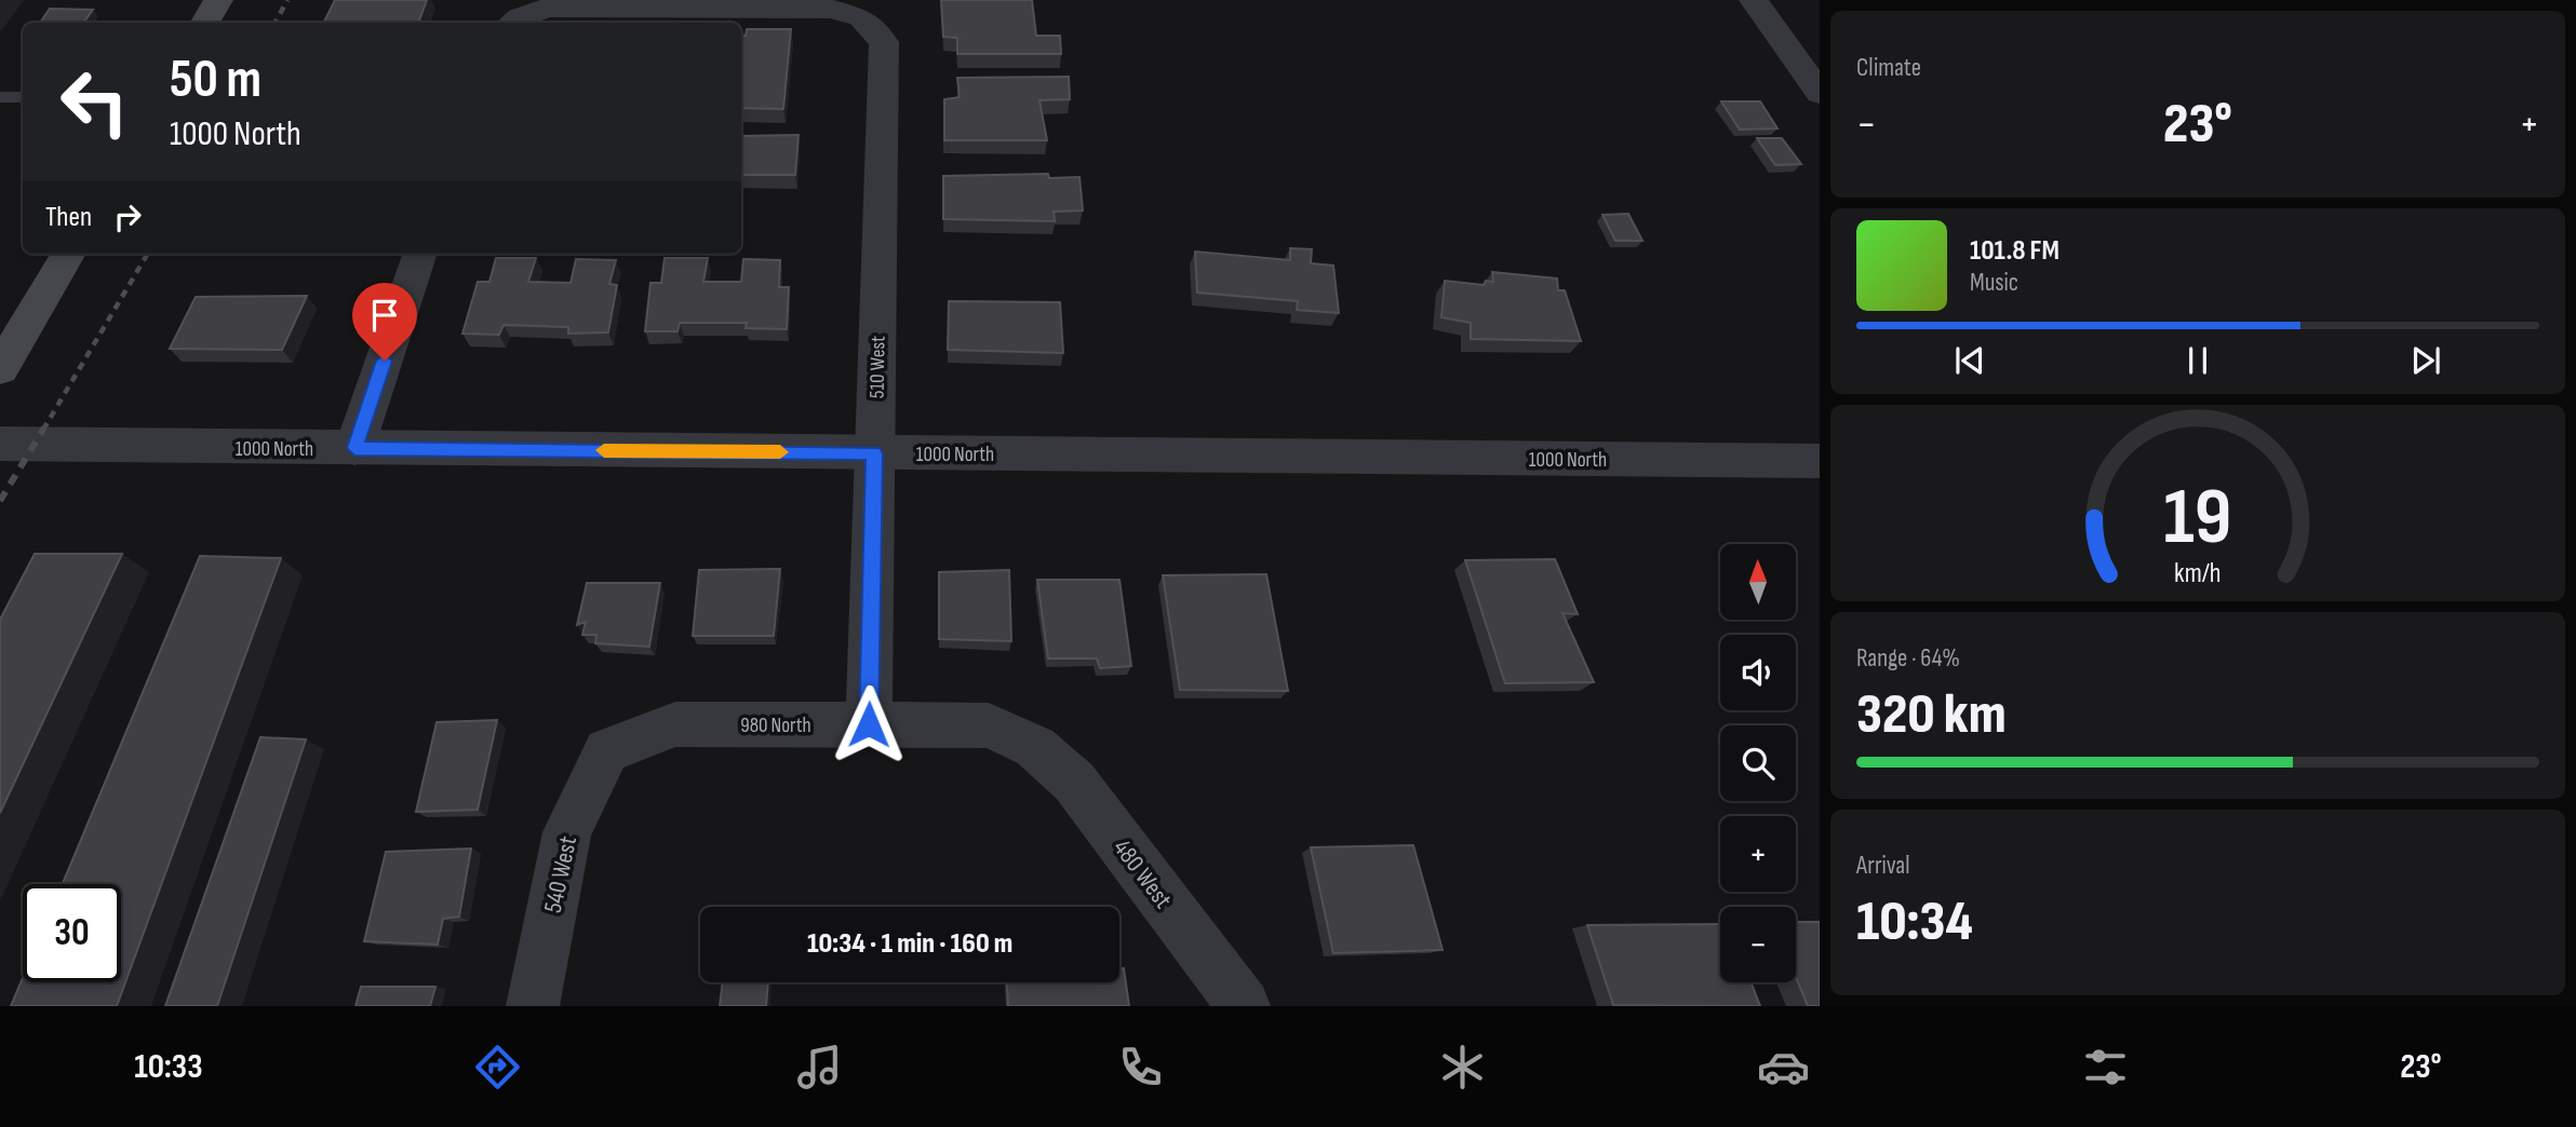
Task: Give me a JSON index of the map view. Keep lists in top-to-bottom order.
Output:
{
  "streets": {
    "street": [
      "510 West",
      "1000 North",
      "980 North",
      "480 West",
      "540 West"
    ]
  },
  "crossings": [
    ["510 West", "1000 North"],
    ["510 West", "980 North"],
    ["980 North", "480 West"],
    ["980 North", "540 West"]
  ],
  "north": "top",
  "page": {
    "tile": [
      "Climate",
      ["Range · 64%", "320 km"],
      ["Arrival", "10:34"]
    ],
    "turn": ["50 m", "1000 North"],
    "heat": ["−", "23°", "+"],
    "then": "Then",
    "song": ["101.8 FM", "Music"],
    "map_buttons": ["+", "−"],
    "limit": "30",
    "trip": "10:34 · 1 min · 160 m",
    "tabs": ["10:33", "23°"],
    "gauge": ["19", "km/h"]
  }
}
